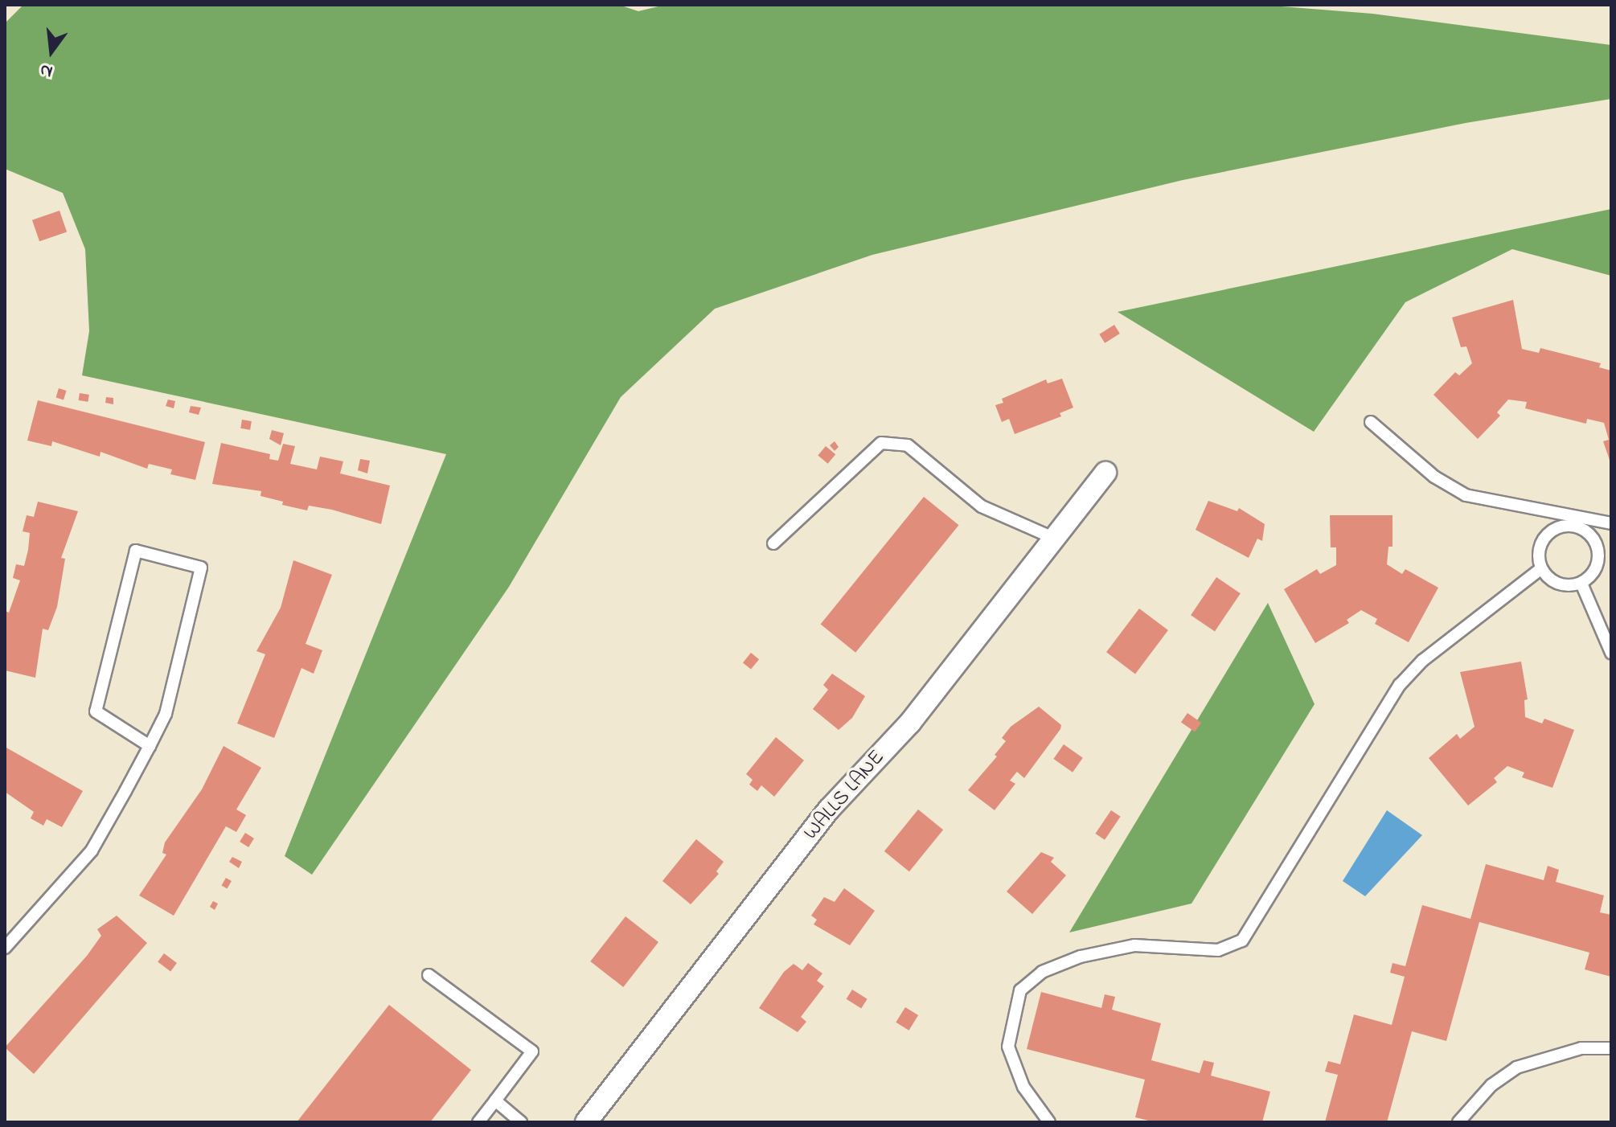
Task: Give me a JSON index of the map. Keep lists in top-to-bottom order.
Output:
{
  "streets": {
    "street": ["WALLS LANE"]
  },
  "north": "bottom"
}
